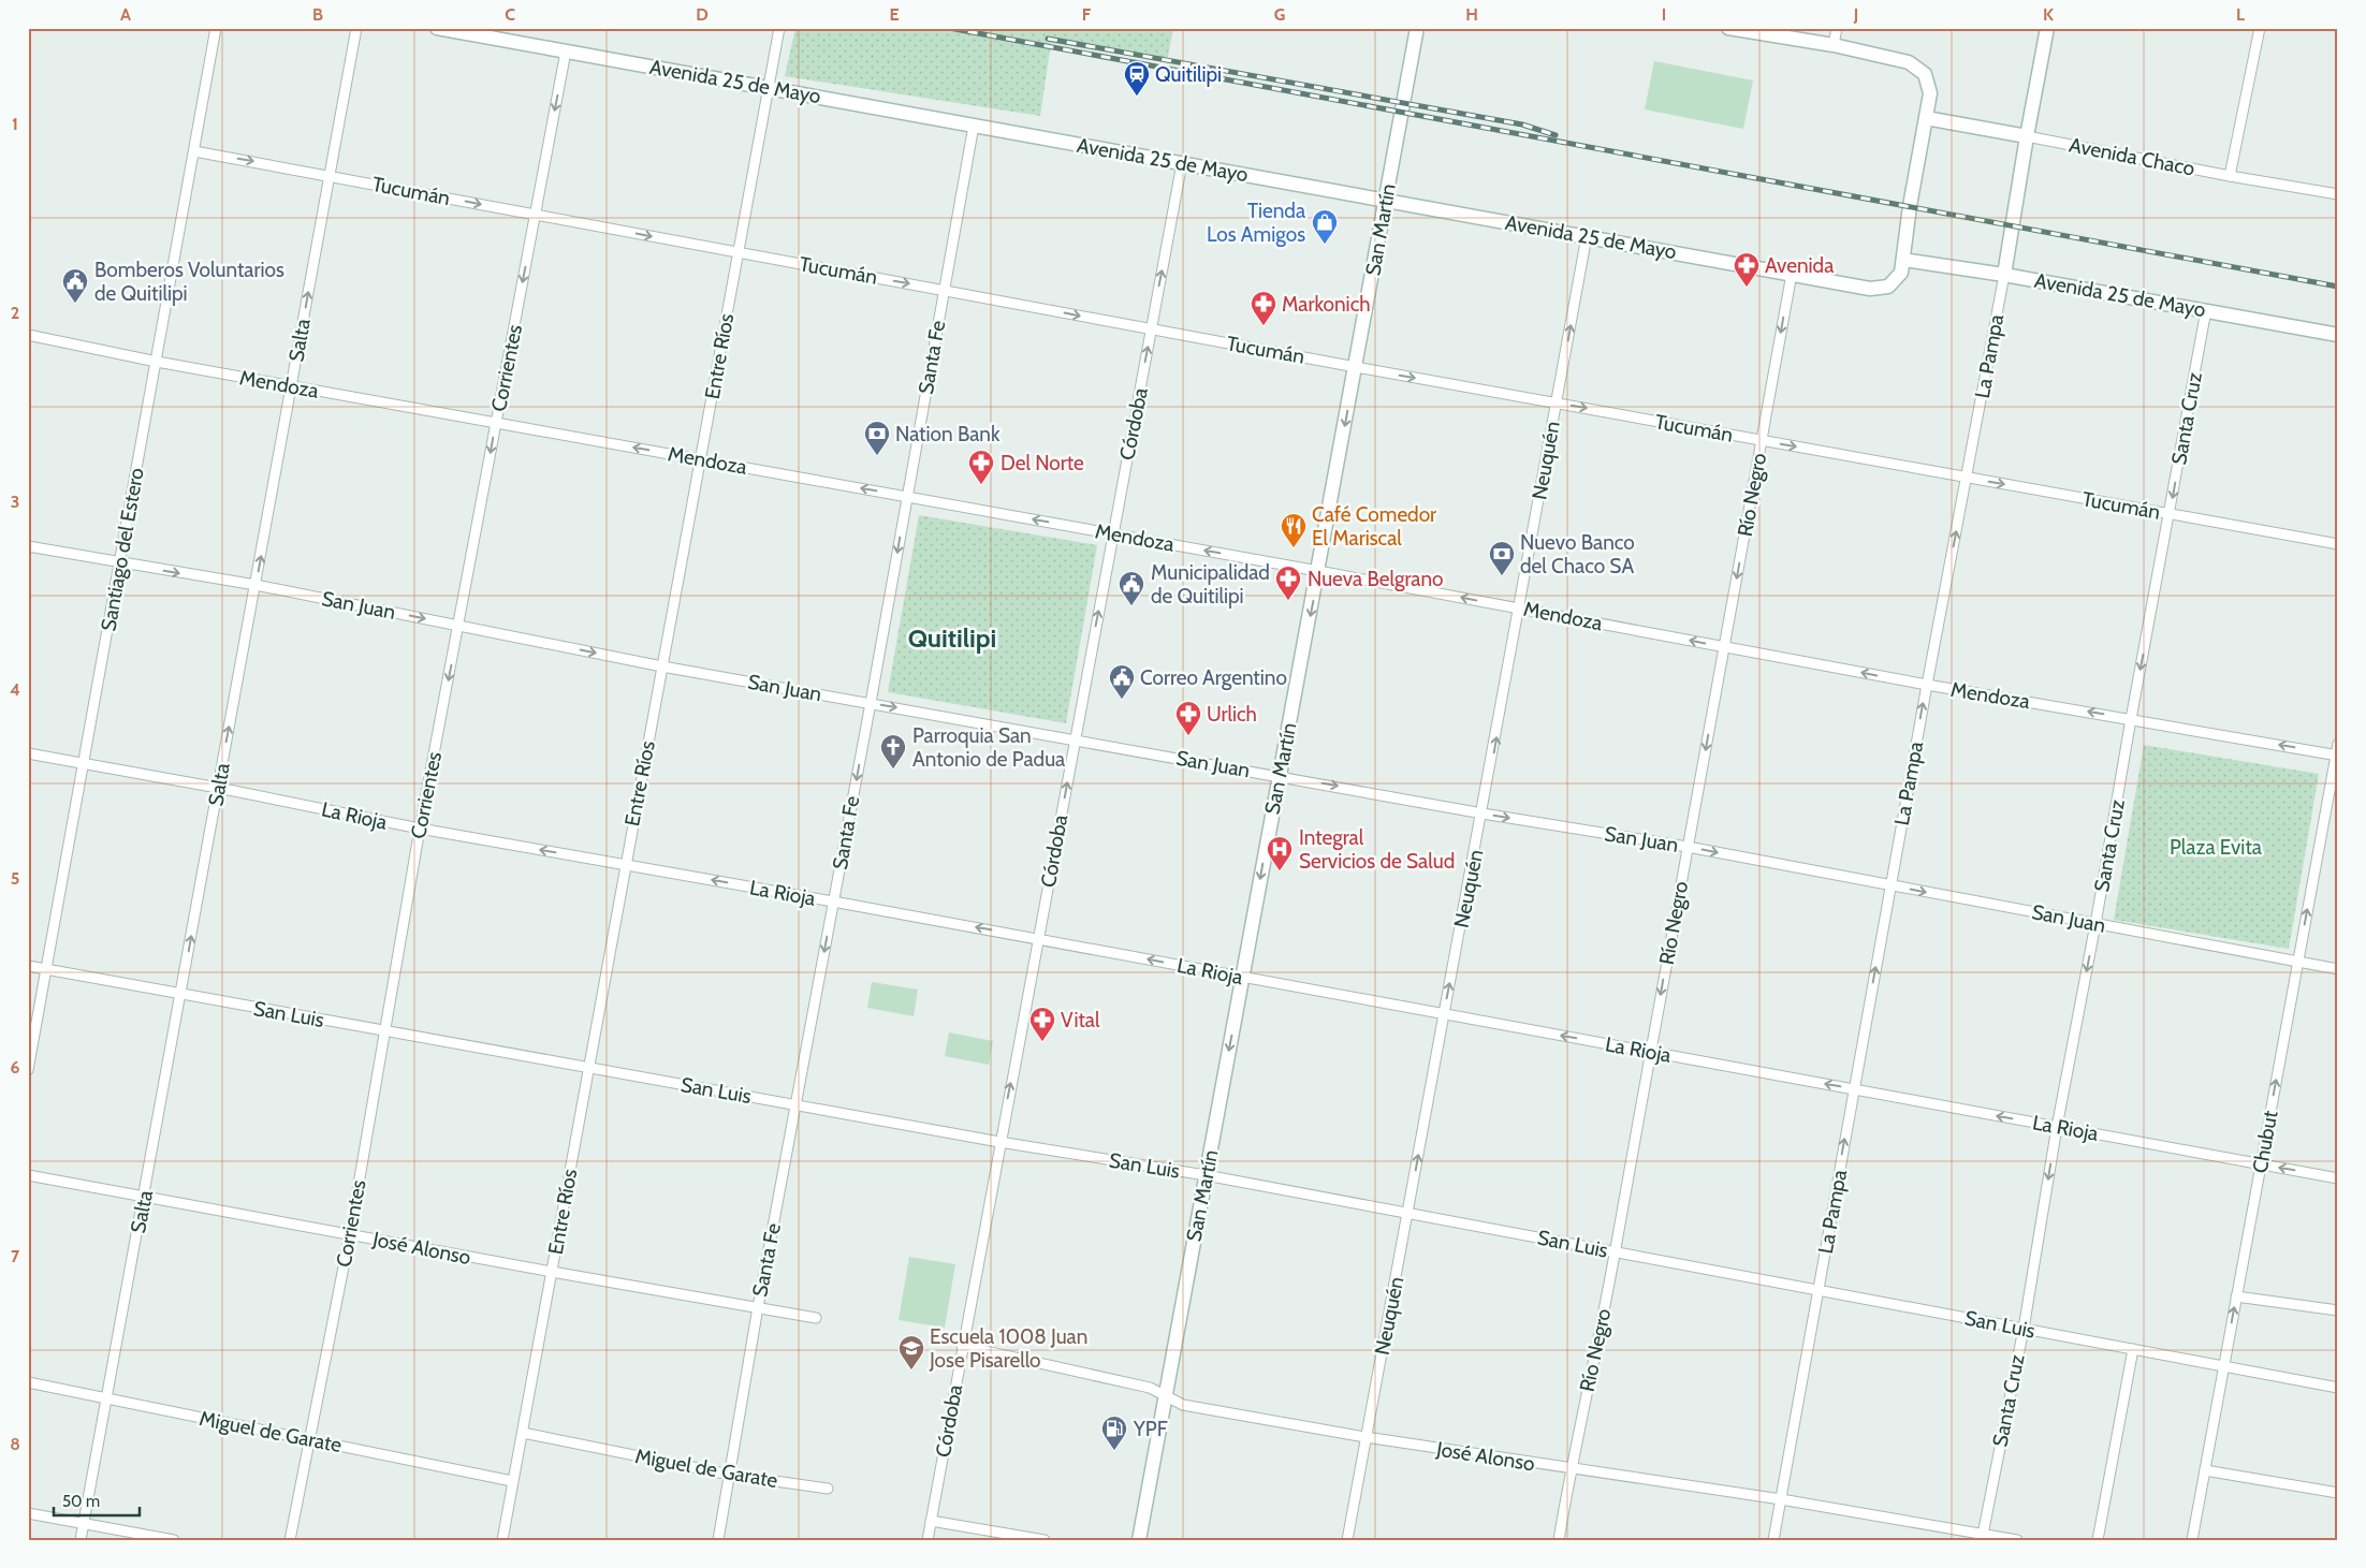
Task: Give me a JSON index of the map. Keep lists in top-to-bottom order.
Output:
{
  "streets": {
    "street": [
      "Avenida 25 de Mayo",
      "Avenida Chaco",
      "Tucumán",
      "San Martín",
      "Salta",
      "Entre Ríos",
      "La Pampa",
      "Santa Fe",
      "Corrientes",
      "Mendoza",
      "Santa Cruz",
      "Córdoba",
      "Neuquén",
      "Río Negro",
      "Santiago del Estero",
      "San Juan",
      "La Rioja",
      "San Luis",
      "Chubut",
      "José Alonso",
      "Miguel de Garate"
    ]
  },
  "crossings": [
    ["Avenida 25 de Mayo", "San Martín"],
    ["Avenida 25 de Mayo", "Entre Ríos"],
    ["Avenida 25 de Mayo", "La Pampa"],
    ["Avenida 25 de Mayo", "Santa Fe"],
    ["Avenida 25 de Mayo", "Corrientes"],
    ["Avenida 25 de Mayo", "Santa Cruz"],
    ["Avenida 25 de Mayo", "Córdoba"],
    ["Avenida 25 de Mayo", "Neuquén"],
    ["Avenida 25 de Mayo", "Río Negro"],
    ["Avenida Chaco", "La Pampa"],
    ["Tucumán", "San Martín"],
    ["Tucumán", "Salta"],
    ["Tucumán", "Entre Ríos"],
    ["Tucumán", "La Pampa"],
    ["Tucumán", "Santa Fe"],
    ["Tucumán", "Corrientes"],
    ["Tucumán", "Santa Cruz"],
    ["Tucumán", "Córdoba"],
    ["Tucumán", "Neuquén"],
    ["Tucumán", "Río Negro"],
    ["Tucumán", "Santiago del Estero"],
    ["San Martín", "Mendoza"],
    ["San Martín", "San Juan"],
    ["San Martín", "La Rioja"],
    ["San Martín", "San Luis"],
    ["San Martín", "José Alonso"],
    ["Salta", "Mendoza"],
    ["Salta", "San Juan"],
    ["Salta", "La Rioja"],
    ["Salta", "San Luis"],
    ["Salta", "José Alonso"],
    ["Salta", "Miguel de Garate"],
    ["Entre Ríos", "Mendoza"],
    ["Entre Ríos", "San Juan"],
    ["Entre Ríos", "La Rioja"],
    ["Entre Ríos", "San Luis"],
    ["Entre Ríos", "José Alonso"],
    ["Entre Ríos", "Miguel de Garate"],
    ["La Pampa", "Mendoza"],
    ["La Pampa", "San Juan"],
    ["La Pampa", "La Rioja"],
    ["La Pampa", "San Luis"],
    ["La Pampa", "José Alonso"],
    ["Santa Fe", "Mendoza"],
    ["Santa Fe", "San Juan"],
    ["Santa Fe", "La Rioja"],
    ["Santa Fe", "San Luis"],
    ["Santa Fe", "José Alonso"],
    ["Santa Fe", "Miguel de Garate"],
    ["Corrientes", "Mendoza"],
    ["Corrientes", "San Juan"],
    ["Corrientes", "La Rioja"],
    ["Corrientes", "San Luis"],
    ["Corrientes", "José Alonso"],
    ["Corrientes", "Miguel de Garate"],
    ["Mendoza", "Santa Cruz"],
    ["Mendoza", "Córdoba"],
    ["Mendoza", "Neuquén"],
    ["Mendoza", "Río Negro"],
    ["Mendoza", "Santiago del Estero"],
    ["Mendoza", "Chubut"],
    ["Santa Cruz", "San Juan"],
    ["Santa Cruz", "La Rioja"],
    ["Santa Cruz", "San Luis"],
    ["Santa Cruz", "José Alonso"],
    ["Córdoba", "San Juan"],
    ["Córdoba", "La Rioja"],
    ["Córdoba", "San Luis"],
    ["Córdoba", "José Alonso"],
    ["Neuquén", "San Juan"],
    ["Neuquén", "La Rioja"],
    ["Neuquén", "San Luis"],
    ["Neuquén", "José Alonso"],
    ["Río Negro", "San Juan"],
    ["Río Negro", "La Rioja"],
    ["Río Negro", "San Luis"],
    ["Río Negro", "José Alonso"],
    ["Santiago del Estero", "San Juan"],
    ["Santiago del Estero", "La Rioja"],
    ["Santiago del Estero", "San Luis"],
    ["San Juan", "Chubut"],
    ["La Rioja", "Chubut"],
    ["San Luis", "Chubut"]
  ],
  "one_way": [
    "Tucumán",
    "San Martín",
    "Salta",
    "La Pampa",
    "Santa Fe",
    "Corrientes",
    "Mendoza",
    "Santa Cruz",
    "Córdoba",
    "Neuquén",
    "Río Negro",
    "San Juan",
    "La Rioja",
    "Chubut"
  ],
  "districts": ["Quitilipi"],
  "parks": ["Plaza Evita"],
  "places": {
    "station": ["Quitilipi"],
    "shop": ["Tienda Los Amigos"],
    "pharmacy": [
      "Avenida",
      "Markonich",
      "Del Norte",
      "Nueva Belgrano",
      "Urlich",
      "Vital"
    ],
    "public building": ["Bomberos Voluntarios de Quitilipi", "Municipalidad de Quitilipi", "Correo Argentino"],
    "bank": ["Nation Bank", "Nuevo Banco del Chaco SA"],
    "restaurant": ["Café Comedor El Mariscal"],
    "church": ["Parroquia San Antonio de Padua"],
    "hospital": ["Integral Servicios de Salud"],
    "school or university": ["Escuela 1008 Juan Jose Pisarello"],
    "fuel station": ["YPF"]
  },
  "scale_bar": "50 m",
  "grid": {
    "columns": [
      "A",
      "B",
      "C",
      "D",
      "E",
      "F",
      "G",
      "H",
      "I",
      "J",
      "K",
      "L"
    ],
    "rows": [
      "1",
      "2",
      "3",
      "4",
      "5",
      "6",
      "7",
      "8"
    ]
  }
}
